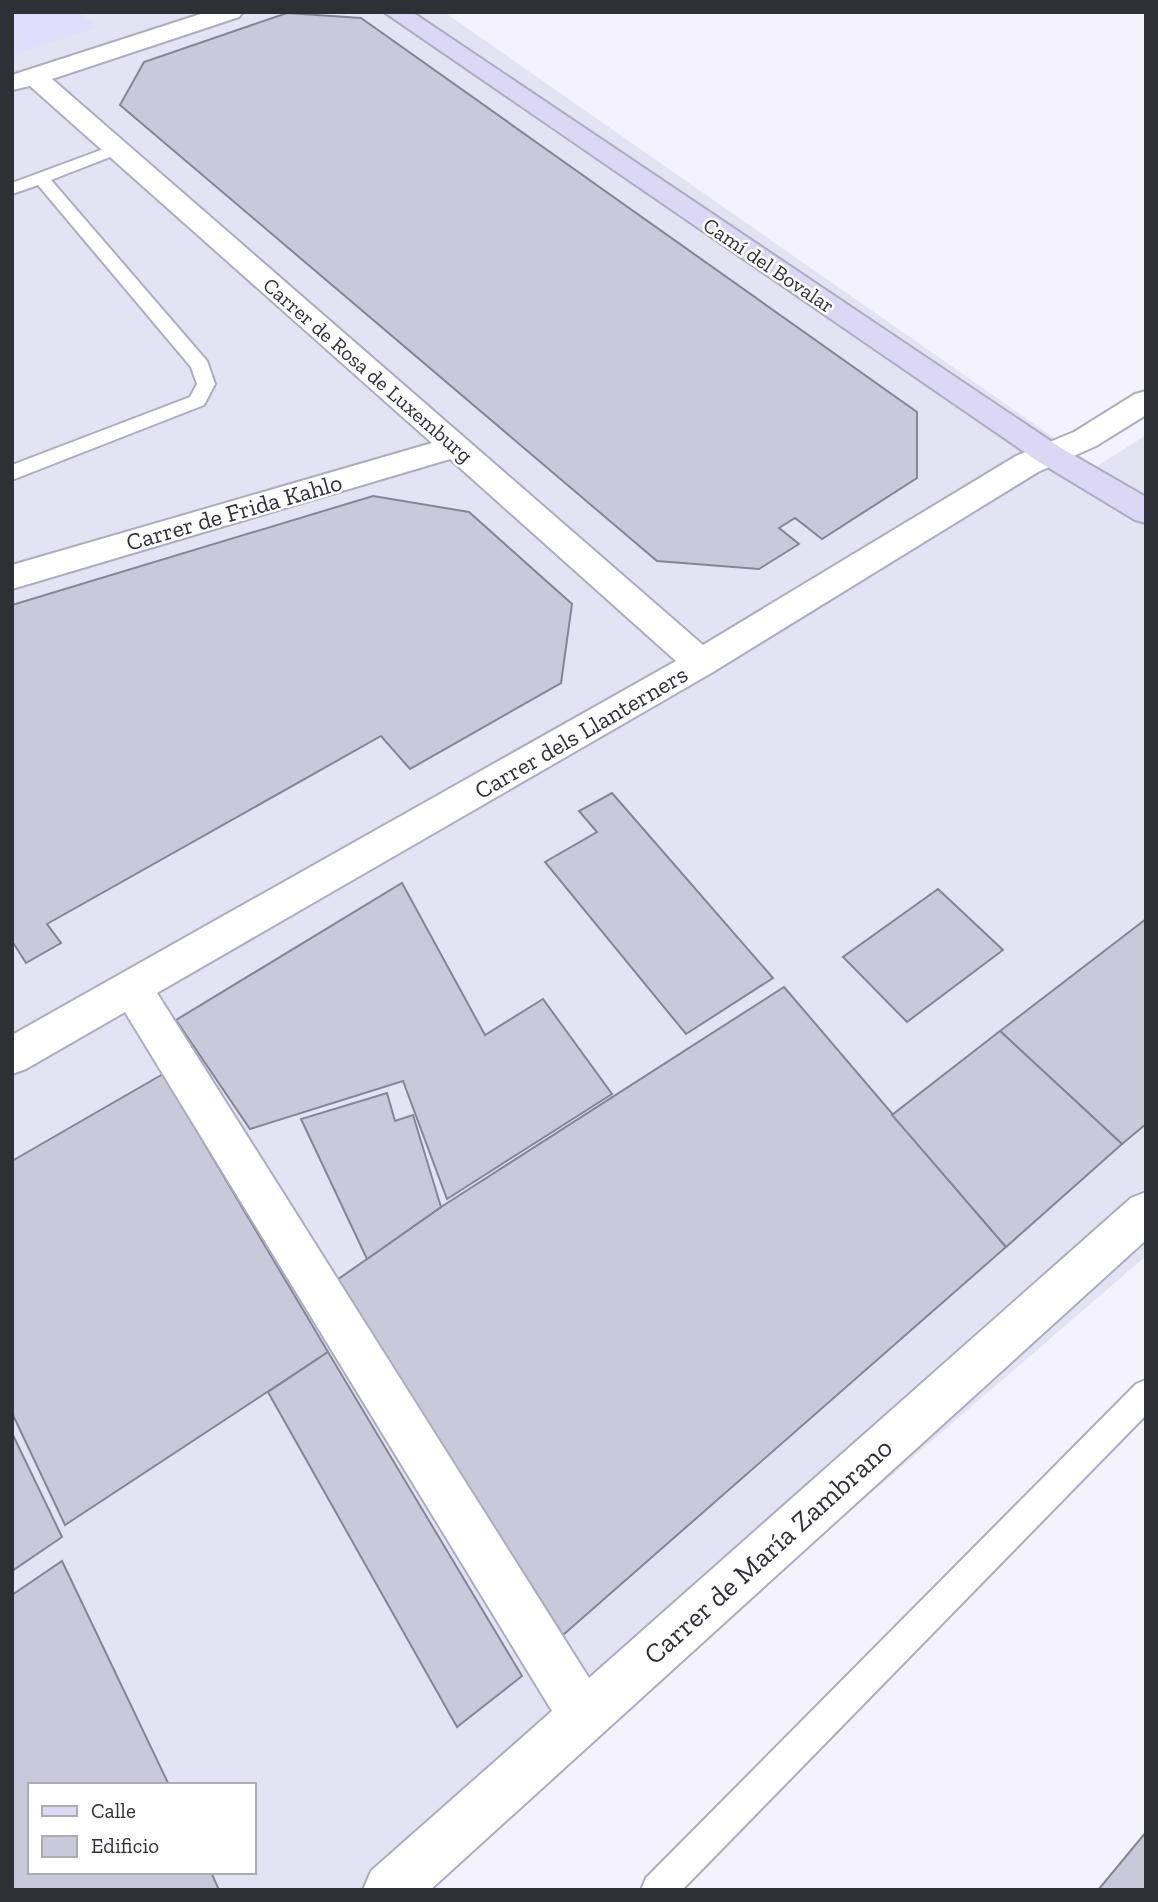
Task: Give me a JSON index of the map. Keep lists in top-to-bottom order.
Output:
{
  "streets": {
    "street": [
      "Camí del Bovalar",
      "Carrer de Rosa de Luxemburg",
      "Carrer de Frida Kahlo",
      "Carrer dels Llanterners",
      "Carrer de María Zambrano"
    ]
  },
  "crossings": [
    ["Camí del Bovalar", "Carrer dels Llanterners"],
    ["Carrer de Rosa de Luxemburg", "Carrer de Frida Kahlo"],
    ["Carrer de Rosa de Luxemburg", "Carrer dels Llanterners"]
  ],
  "legend": ["Calle", "Edificio"]
}
